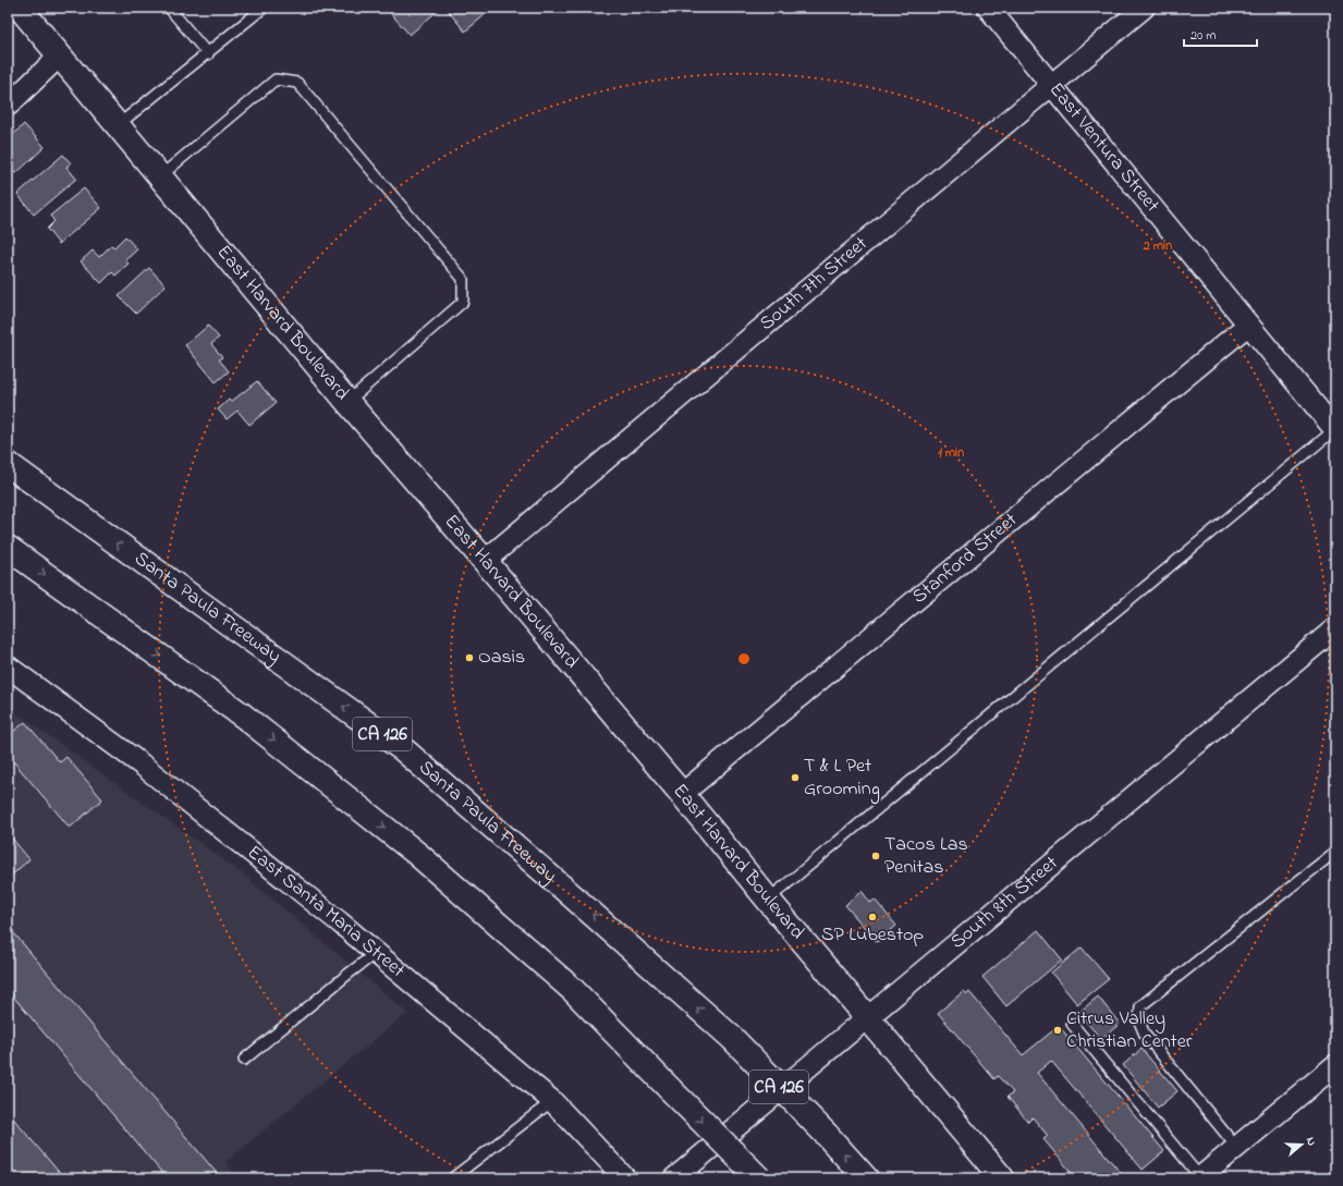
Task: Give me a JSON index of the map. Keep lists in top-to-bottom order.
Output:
{
  "streets": {
    "main road": ["East Harvard Boulevard", "Santa Paula Freeway", "CA 126"],
    "street": [
      "East Ventura Street",
      "South 7th Street",
      "Stanford Street",
      "South 8th Street",
      "East Santa Maria Street"
    ]
  },
  "crossings": [
    ["East Ventura Street", "South 7th Street"],
    ["East Ventura Street", "Stanford Street"],
    ["South 7th Street", "East Harvard Boulevard"],
    ["East Harvard Boulevard", "Stanford Street"],
    ["East Harvard Boulevard", "South 8th Street"]
  ],
  "places": [
    "Oasis",
    "T & L Pet Grooming",
    "Tacos Las Penitas",
    "SP Lubestop",
    "Citrus Valley Christian Center"
  ],
  "scale_bar": "20 m",
  "north": "right",
  "rings": ["2 min", "1 min"]
}
